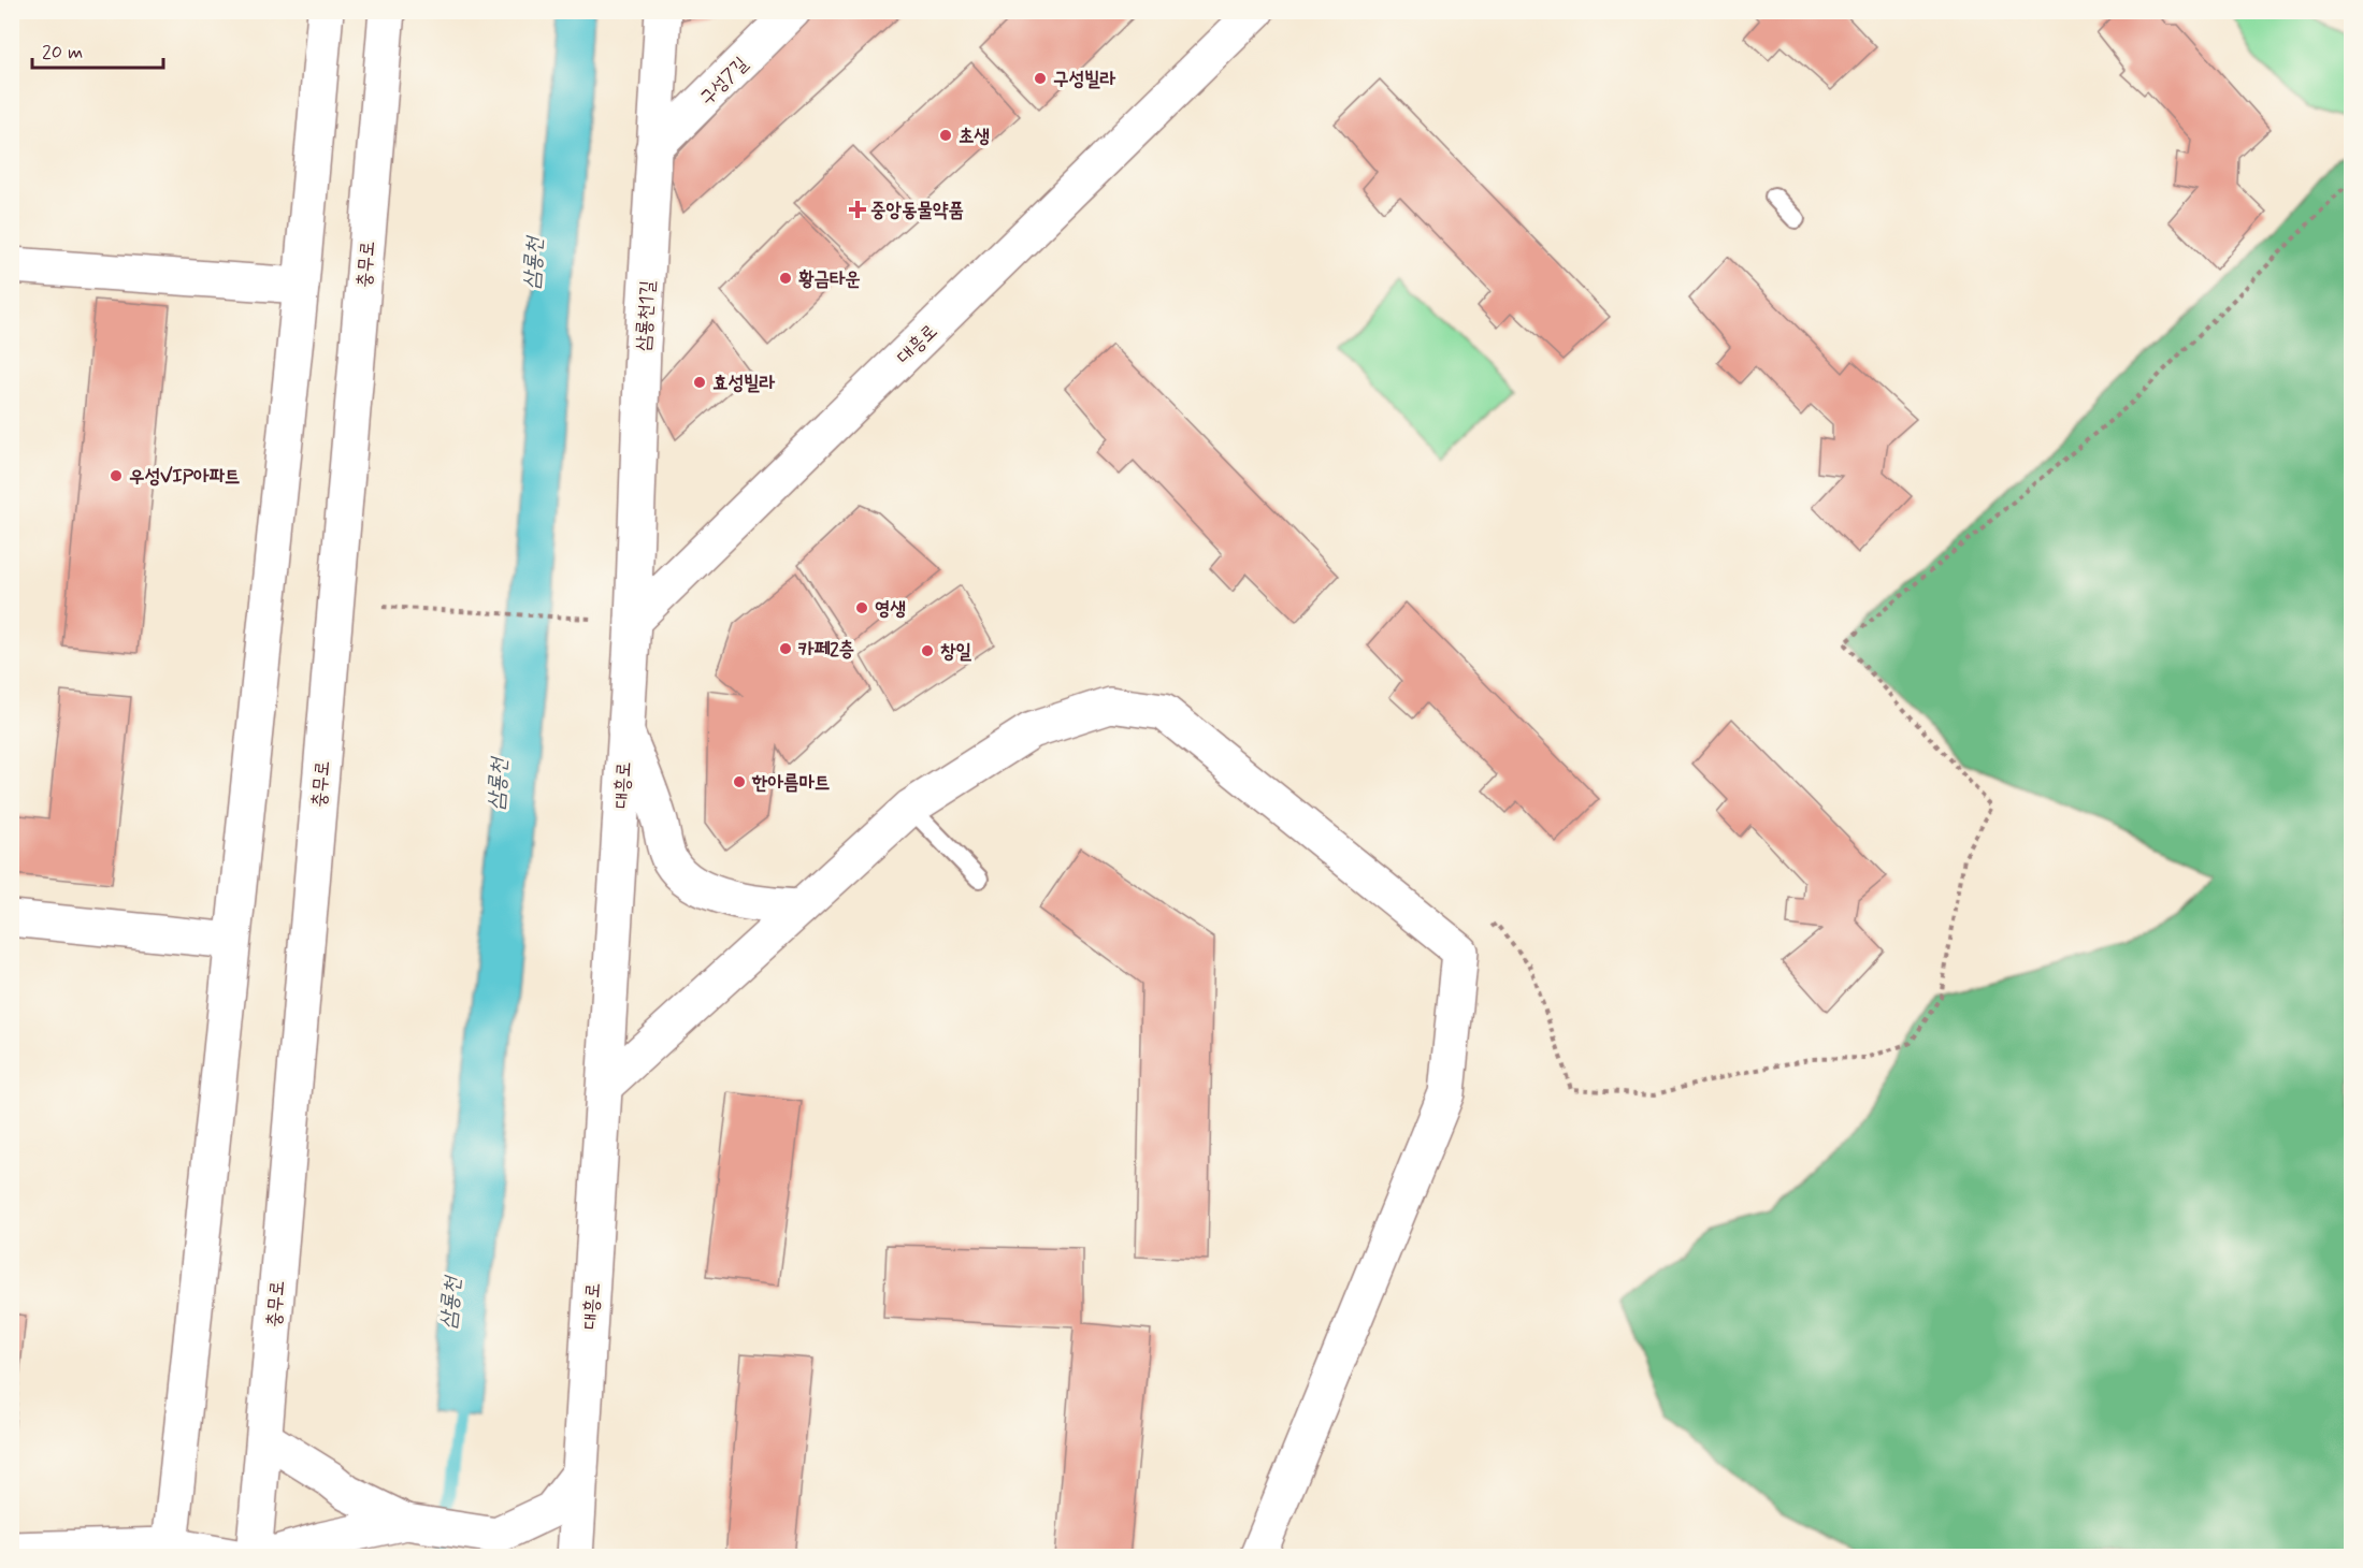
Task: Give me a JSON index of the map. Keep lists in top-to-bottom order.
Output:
{
  "streets": {
    "street": [
      "구성7길",
      "충무로",
      "삼룡천1길",
      "대흥로"
    ]
  },
  "crossings": [
    ["구성7길", "삼룡천1길"],
    ["삼룡천1길", "대흥로"]
  ],
  "water": ["삼룡천"],
  "places": {
    "other": [
      "구성빌라",
      "초생",
      "황금타운",
      "효성빌라",
      "우성VIP아파트",
      "영생",
      "카페2층",
      "창일",
      "한아름마트"
    ],
    "health": ["중앙동물약품"]
  },
  "scale_bar": "20 m"
}
